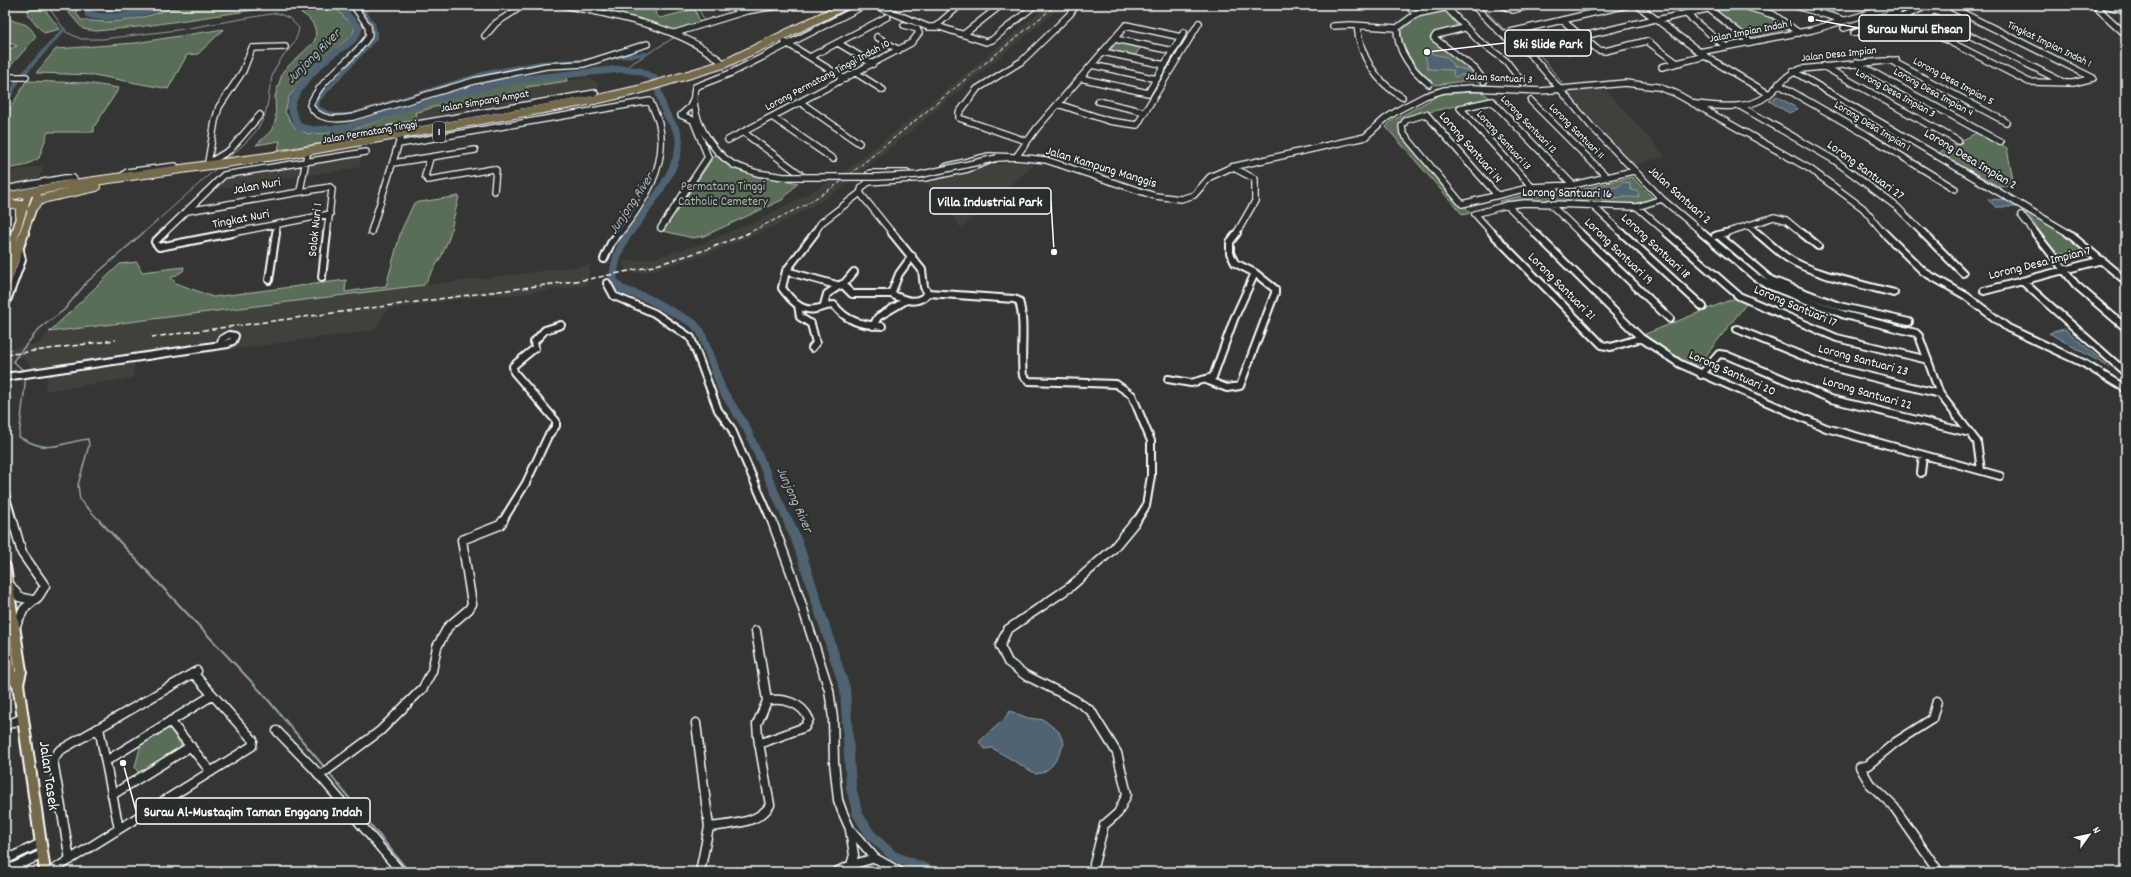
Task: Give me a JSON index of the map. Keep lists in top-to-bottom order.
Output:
{
  "streets": {
    "highway": ["1", "Jalan Permatang Tinggi"],
    "main road": ["Jalan Tasek"],
    "street": [
      "Jalan Impian Indah 1",
      "Tingkat Impian Indah 1",
      "Jalan Desa Impian",
      "Lorong Permatang Tinggi Indah 10",
      "Jalan Santuari 3",
      "Lorong Desa Impian 5",
      "Lorong Desa Impian 4",
      "Lorong Desa Impian 3",
      "Jalan Simpang Ampat",
      "Lorong Santuari 12",
      "Lorong Desa Impian 1",
      "Lorong Santuari 11",
      "Lorong Santuari 13",
      "Lorong Santuari 14",
      "Lorong Desa Impian 2",
      "Jalan Kampung Manggis",
      "Lorong Santuari 27",
      "Jalan Nuri",
      "Lorong Santuari 16",
      "Jalan Santuari 2",
      "Tingkat Nuri",
      "Solok Nuri 1",
      "Lorong Santuari 18",
      "Lorong Santuari 19",
      "Lorong Desa Impian 7",
      "Lorong Santuari 21",
      "Lorong Santuari 17",
      "Lorong Santuari 23",
      "Lorong Santuari 20",
      "Lorong Santuari 22"
    ]
  },
  "crossings": [
    ["Jalan Desa Impian", "Lorong Desa Impian 5"],
    ["Jalan Desa Impian", "Lorong Desa Impian 4"],
    ["Jalan Desa Impian", "Lorong Desa Impian 3"],
    ["Jalan Desa Impian", "Lorong Desa Impian 1"],
    ["Jalan Desa Impian", "Lorong Desa Impian 2"],
    ["Jalan Santuari 3", "Jalan Kampung Manggis"],
    ["Jalan Santuari 3", "Jalan Santuari 2"],
    ["Jalan Simpang Ampat", "Jalan Permatang Tinggi"],
    ["Lorong Santuari 12", "Lorong Santuari 13"],
    ["1", "Jalan Permatang Tinggi"],
    ["Jalan Permatang Tinggi", "Jalan Nuri"],
    ["Jalan Permatang Tinggi", "Tingkat Nuri"],
    ["Lorong Desa Impian 2", "Lorong Desa Impian 7"],
    ["Jalan Nuri", "Tingkat Nuri"],
    ["Jalan Nuri", "Solok Nuri 1"],
    ["Lorong Santuari 16", "Jalan Santuari 2"],
    ["Lorong Santuari 16", "Lorong Santuari 18"],
    ["Lorong Santuari 16", "Lorong Santuari 19"],
    ["Lorong Santuari 16", "Lorong Santuari 21"],
    ["Lorong Santuari 16", "Lorong Santuari 17"],
    ["Lorong Santuari 16", "Lorong Santuari 20"],
    ["Jalan Santuari 2", "Lorong Santuari 17"],
    ["Tingkat Nuri", "Solok Nuri 1"],
    ["Lorong Santuari 21", "Lorong Santuari 20"],
    ["Lorong Santuari 20", "Lorong Santuari 22"]
  ],
  "water": ["Junjong River"],
  "parks": ["Permatang Tinggi Catholic Cemetery"],
  "places": [
    "Surau Nurul Ehsan",
    "Ski Slide Park",
    "Villa Industrial Park",
    "Surau Al-Mustaqim Taman Enggang Indah"
  ],
  "north": "top right"
}
